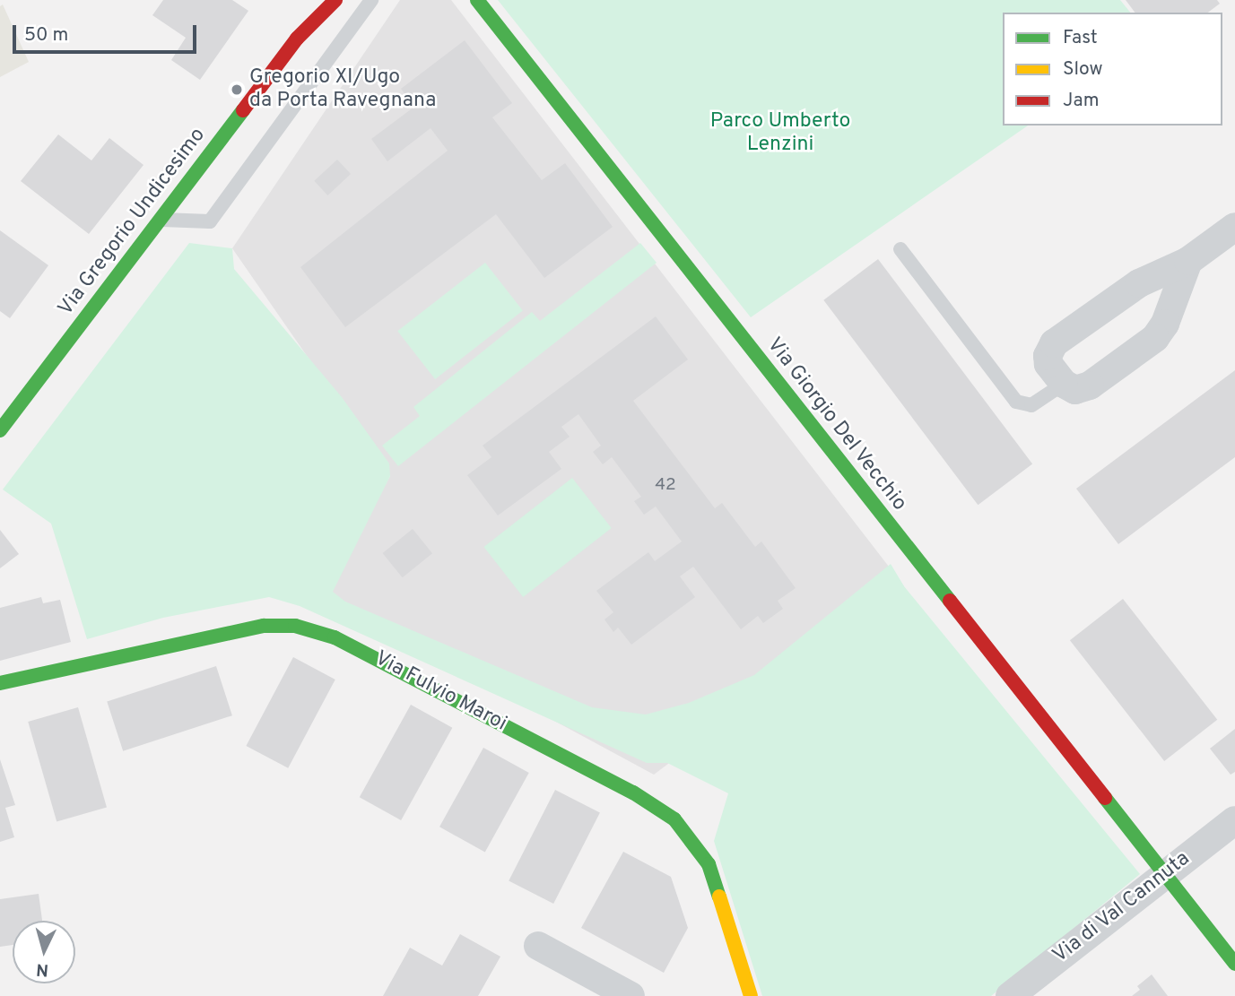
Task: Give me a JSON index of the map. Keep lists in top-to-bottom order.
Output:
{
  "streets": {
    "street": [
      "Via Gregorio Undicesimo",
      "Via Giorgio Del Vecchio",
      "Via Fulvio Maroi",
      "Via di Val Cannuta"
    ]
  },
  "crossings": [
    ["Via Giorgio Del Vecchio", "Via di Val Cannuta"]
  ],
  "parks": ["Parco Umberto Lenzini"],
  "places": ["Gregorio XI/Ugo da Porta Ravegnana"],
  "house_numbers": ["42"],
  "legend": ["Fast", "Slow", "Jam"],
  "scale_bar": "50 m",
  "north": "bottom"
}
